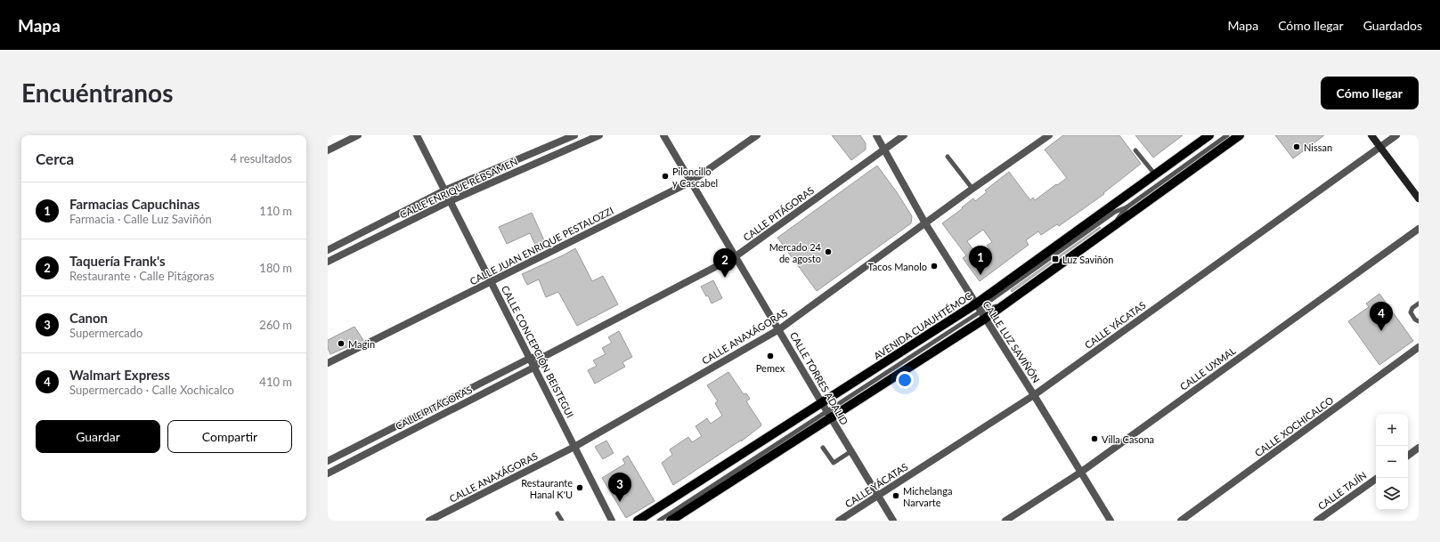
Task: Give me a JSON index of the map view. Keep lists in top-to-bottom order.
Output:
{
  "streets": {
    "main road": ["AVENIDA CUAUHTÉMOC"],
    "street": [
      "CALLE ENRIQUE RÉBSAMEN",
      "CALLE PITÁGORAS",
      "CALLE JUAN ENRIQUE PESTALOZZI",
      "CALLE YÁCATAS",
      "CALLE ANAXÁGORAS",
      "CALLE LUZ SAVIÑÓN",
      "CALLE CONCEPCIÓN BEISTEGUI",
      "CALLE UXMAL",
      "CALLE TORRES ADALID",
      "CALLE XOCHICALCO",
      "CALLE TAJÍN"
    ]
  },
  "crossings": [
    ["CALLE ENRIQUE RÉBSAMEN", "CALLE CONCEPCIÓN BEISTEGUI"],
    ["CALLE PITÁGORAS", "CALLE LUZ SAVIÑÓN"],
    ["CALLE PITÁGORAS", "CALLE CONCEPCIÓN BEISTEGUI"],
    ["CALLE PITÁGORAS", "CALLE TORRES ADALID"],
    ["CALLE JUAN ENRIQUE PESTALOZZI", "CALLE CONCEPCIÓN BEISTEGUI"],
    ["CALLE JUAN ENRIQUE PESTALOZZI", "CALLE TORRES ADALID"],
    ["CALLE YÁCATAS", "CALLE LUZ SAVIÑÓN"],
    ["CALLE YÁCATAS", "CALLE TORRES ADALID"],
    ["AVENIDA CUAUHTÉMOC", "CALLE LUZ SAVIÑÓN"],
    ["AVENIDA CUAUHTÉMOC", "CALLE TORRES ADALID"],
    ["CALLE ANAXÁGORAS", "CALLE LUZ SAVIÑÓN"],
    ["CALLE ANAXÁGORAS", "CALLE CONCEPCIÓN BEISTEGUI"],
    ["CALLE ANAXÁGORAS", "CALLE TORRES ADALID"],
    ["CALLE LUZ SAVIÑÓN", "CALLE UXMAL"]
  ],
  "places": {
    "other": [
      "Nissan",
      "Piloncillo y Cascabel",
      "Mercado 24 de agosto",
      "Tacos Manolo",
      "Magin",
      "Pemex",
      "Villa Casona",
      "Restaurante Hanal K'U",
      "Michelanga Narvarte"
    ],
    "transit": ["Luz Saviñón"]
  },
  "page": {
    "header": "Mapa",
    "nav": ["Mapa", "Cómo llegar", "Guardados"],
    "buttons": [
      "Cómo llegar",
      ["Guardar", "Compartir"]
    ],
    "title": "Encuéntranos",
    "heading": ["Cerca", "4 resultados"],
    "list": [
      {
        "mark": "1",
        "name": "Farmacias Capuchinas",
        "note": "Farmacia · Calle Luz Saviñón",
        "value": "110 m"
      },
      {
        "mark": "2",
        "name": "Taquería Frank's",
        "note": "Restaurante · Calle Pitágoras",
        "value": "180 m"
      },
      {
        "mark": "3",
        "name": "Canon",
        "note": "Supermercado",
        "value": "260 m"
      },
      {
        "mark": "4",
        "name": "Walmart Express",
        "note": "Supermercado · Calle Xochicalco",
        "value": "410 m"
      }
    ],
    "pins": [
      "1",
      "2",
      "4",
      "3"
    ],
    "map_buttons": ["+", "−"]
  }
}
